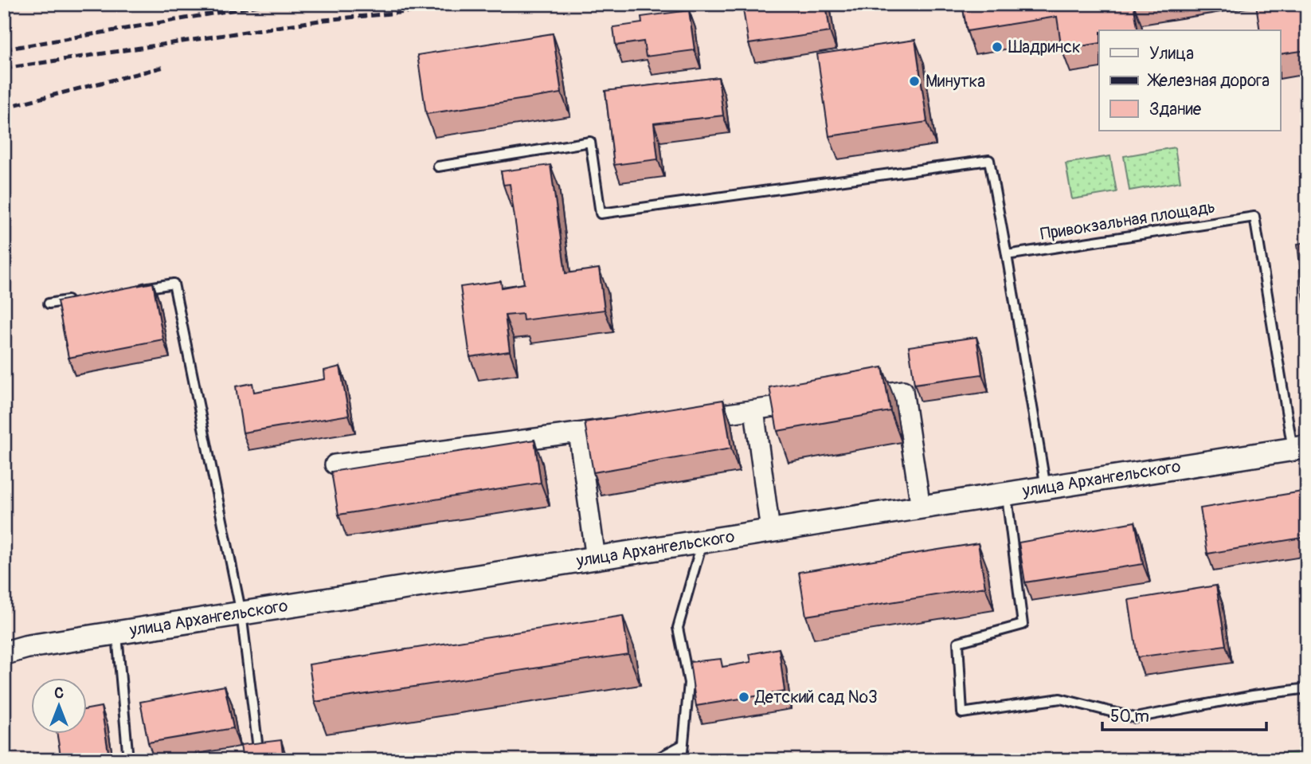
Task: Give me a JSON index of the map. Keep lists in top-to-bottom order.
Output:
{
  "streets": {
    "street": ["улица Архангельского"],
    "lane": ["Привокзальная площадь"]
  },
  "crossings": [
    ["Привокзальная площадь", "улица Архангельского"]
  ],
  "places": ["Шадринск", "Минутка", "Детский сад №3"],
  "legend": ["Улица", "Железная дорога", "Здание"],
  "scale_bar": "50 m",
  "north": "top"
}
